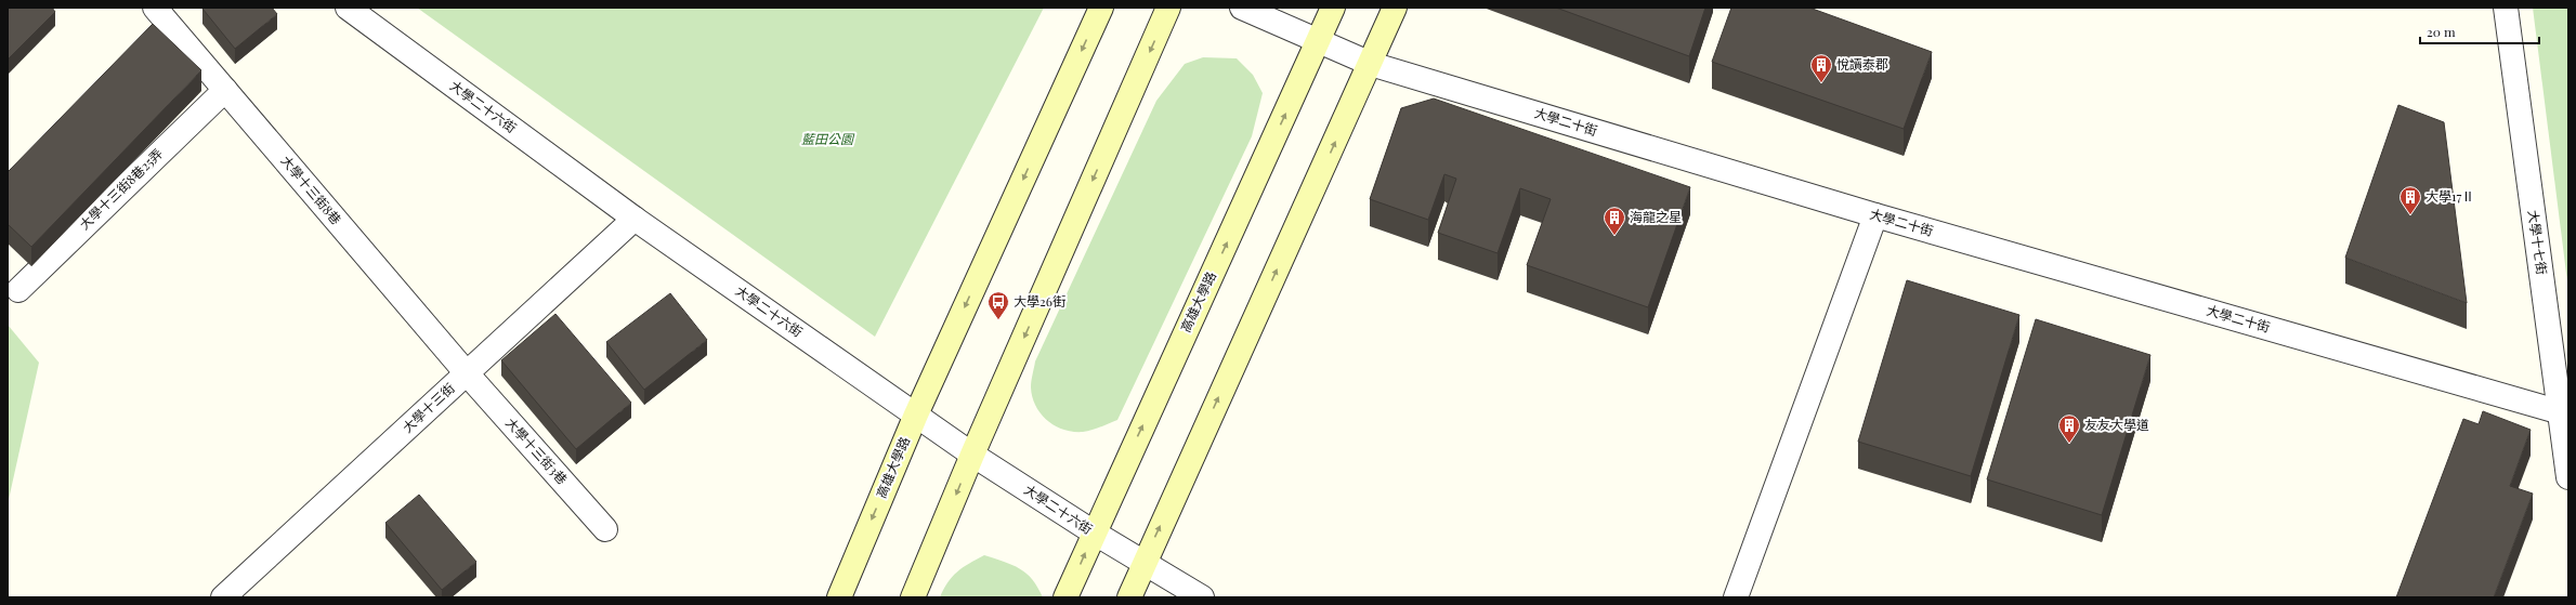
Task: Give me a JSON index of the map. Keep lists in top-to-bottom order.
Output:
{
  "streets": {
    "street": [
      "大學二十六街",
      "大學二十街",
      "大學十三街8巷25弄",
      "大學十三街8巷",
      "大學十七街",
      "高雄大學路",
      "大學十三街",
      "大學十三街3巷"
    ]
  },
  "crossings": [
    ["大學二十六街", "高雄大學路"],
    ["大學二十六街", "大學十三街"],
    ["大學二十街", "大學十七街"],
    ["大學二十街", "高雄大學路"],
    ["大學十三街8巷25弄", "大學十三街8巷"],
    ["大學十三街8巷", "大學十三街"],
    ["大學十三街8巷", "大學十三街3巷"],
    ["大學十三街", "大學十三街3巷"]
  ],
  "parks": ["藍田公園"],
  "places": {
    "building": [
      "悅讀泰郡",
      "大學17Ⅱ",
      "海龍之星",
      "友友大學道"
    ],
    "bus stop": ["大學26街"]
  },
  "scale_bar": "20 m"
}
